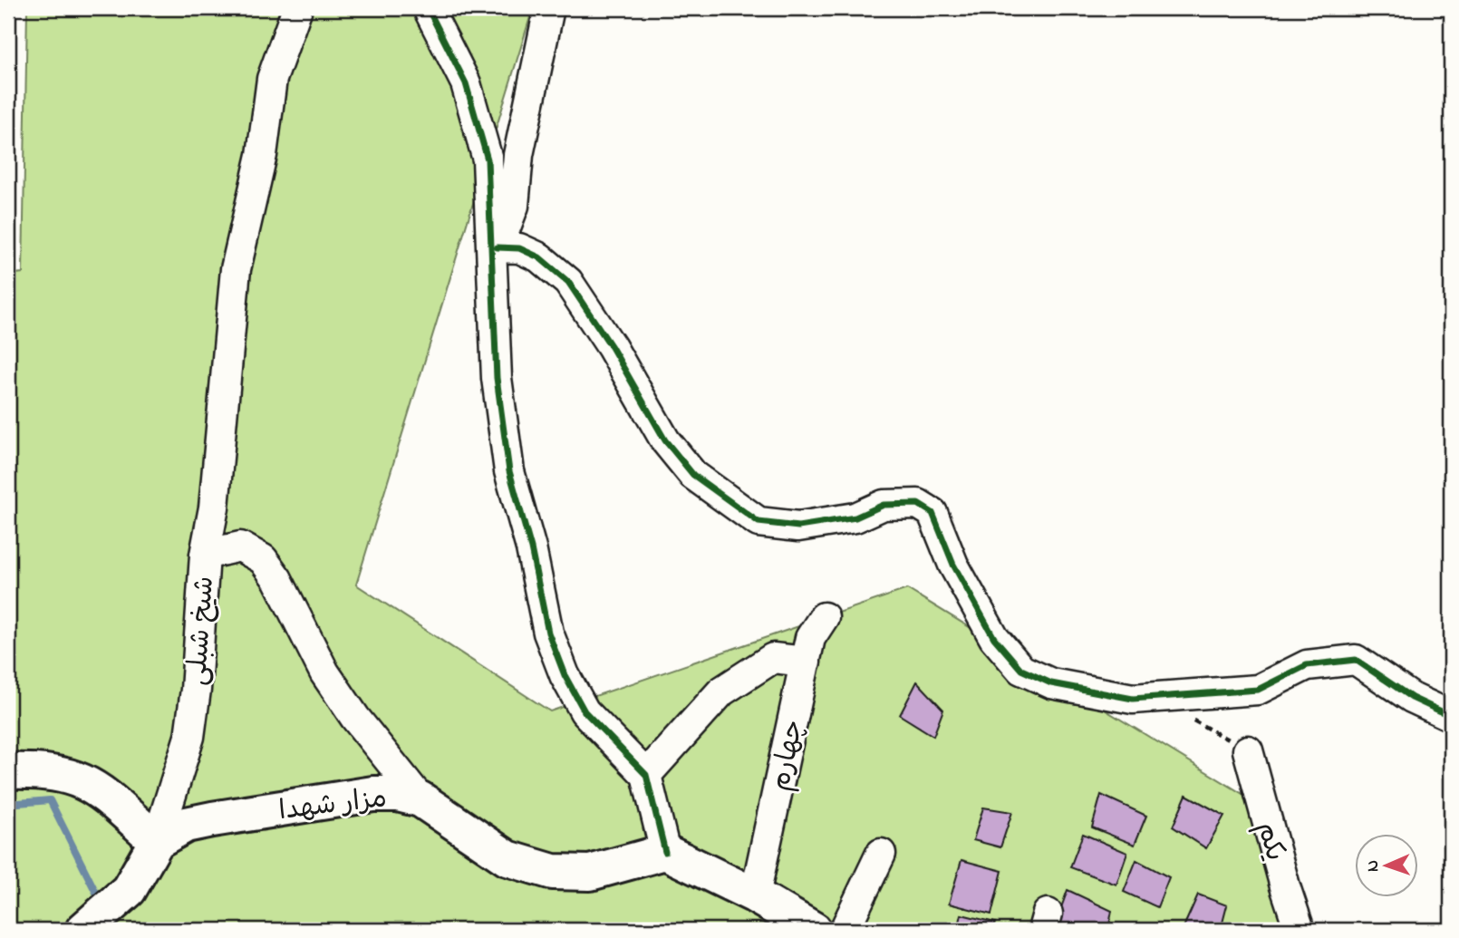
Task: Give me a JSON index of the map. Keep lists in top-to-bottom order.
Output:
{
  "streets": {
    "street": [
      "شیخ شبلی",
      "چهارم",
      "مزار شهدا",
      "یکم"
    ]
  },
  "crossings": [
    ["شیخ شبلی", "مزار شهدا"]
  ],
  "north": "left"
}
